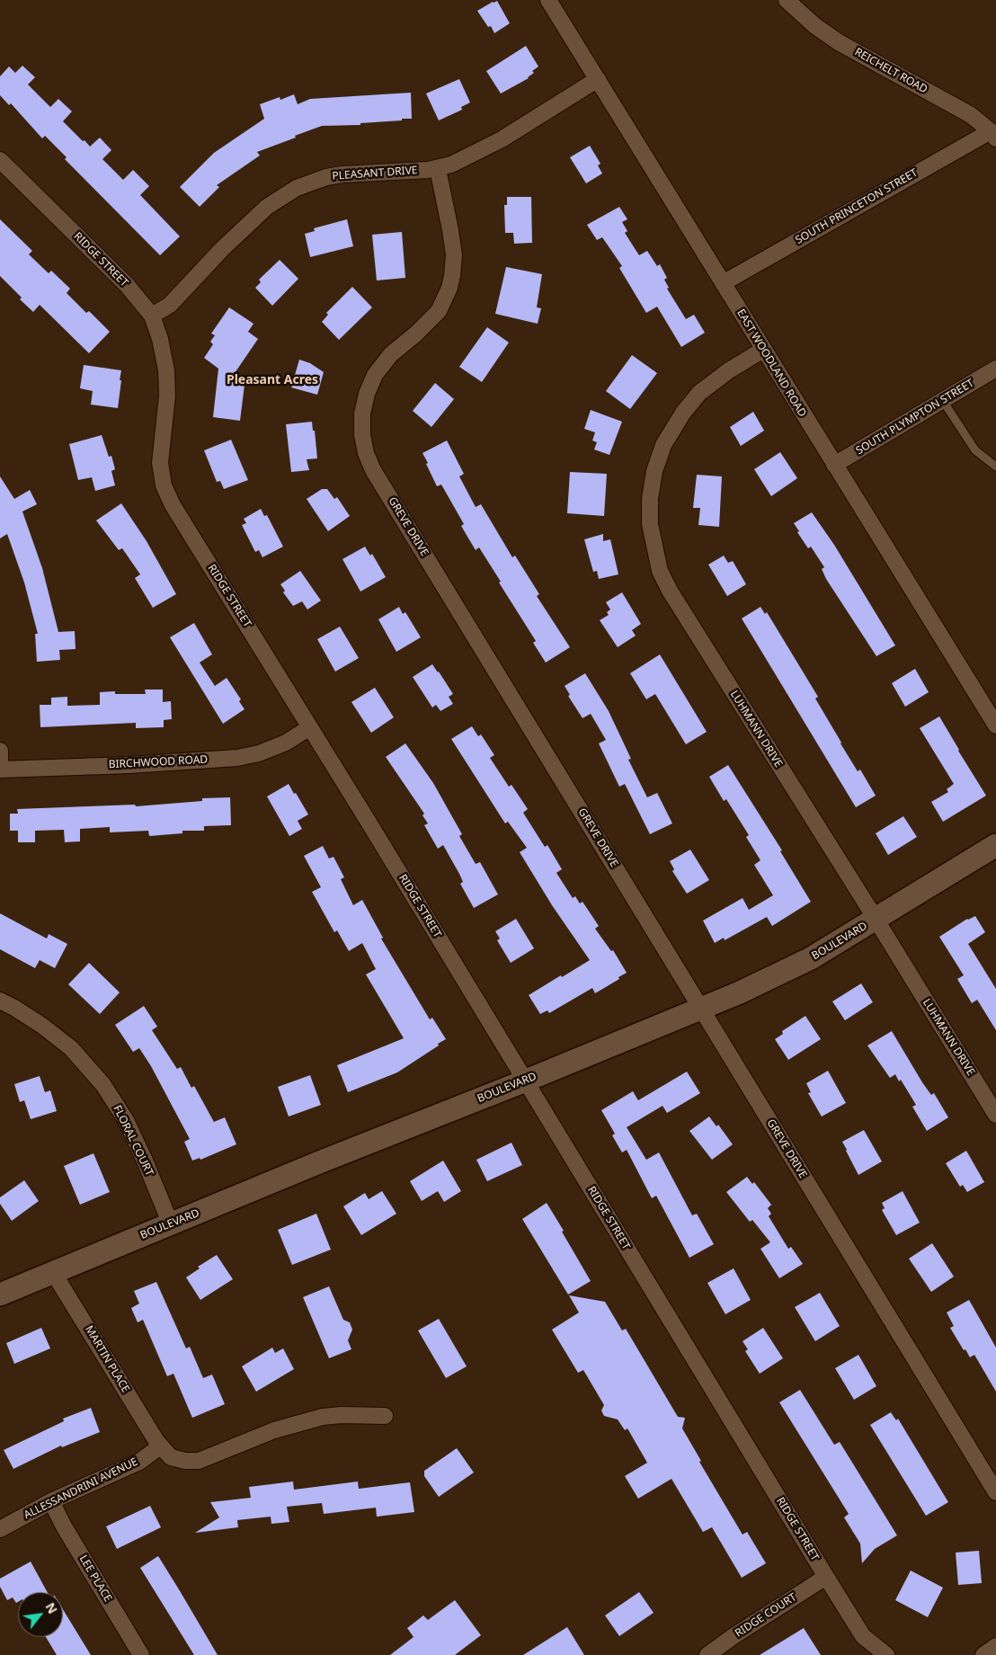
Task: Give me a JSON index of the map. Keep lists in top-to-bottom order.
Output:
{
  "streets": {
    "street": [
      "REICHELT ROAD",
      "PLEASANT DRIVE",
      "SOUTH PRINCETON STREET",
      "RIDGE STREET",
      "EAST WOODLAND ROAD",
      "SOUTH PLYMPTON STREET",
      "GREVE DRIVE",
      "LUHMANN DRIVE",
      "BIRCHWOOD ROAD",
      "BOULEVARD",
      "FLORAL COURT",
      "MARTIN PLACE",
      "ALLESSANDRINI AVENUE",
      "LEE PLACE",
      "RIDGE COURT"
    ]
  },
  "crossings": [
    ["REICHELT ROAD", "SOUTH PRINCETON STREET"],
    ["PLEASANT DRIVE", "RIDGE STREET"],
    ["PLEASANT DRIVE", "EAST WOODLAND ROAD"],
    ["PLEASANT DRIVE", "GREVE DRIVE"],
    ["SOUTH PRINCETON STREET", "EAST WOODLAND ROAD"],
    ["RIDGE STREET", "BIRCHWOOD ROAD"],
    ["RIDGE STREET", "BOULEVARD"],
    ["RIDGE STREET", "RIDGE COURT"],
    ["EAST WOODLAND ROAD", "SOUTH PLYMPTON STREET"],
    ["EAST WOODLAND ROAD", "LUHMANN DRIVE"],
    ["GREVE DRIVE", "BOULEVARD"],
    ["LUHMANN DRIVE", "BOULEVARD"],
    ["BOULEVARD", "FLORAL COURT"],
    ["BOULEVARD", "MARTIN PLACE"],
    ["MARTIN PLACE", "ALLESSANDRINI AVENUE"],
    ["ALLESSANDRINI AVENUE", "LEE PLACE"]
  ],
  "districts": ["Pleasant Acres"],
  "north": "top right"
}
